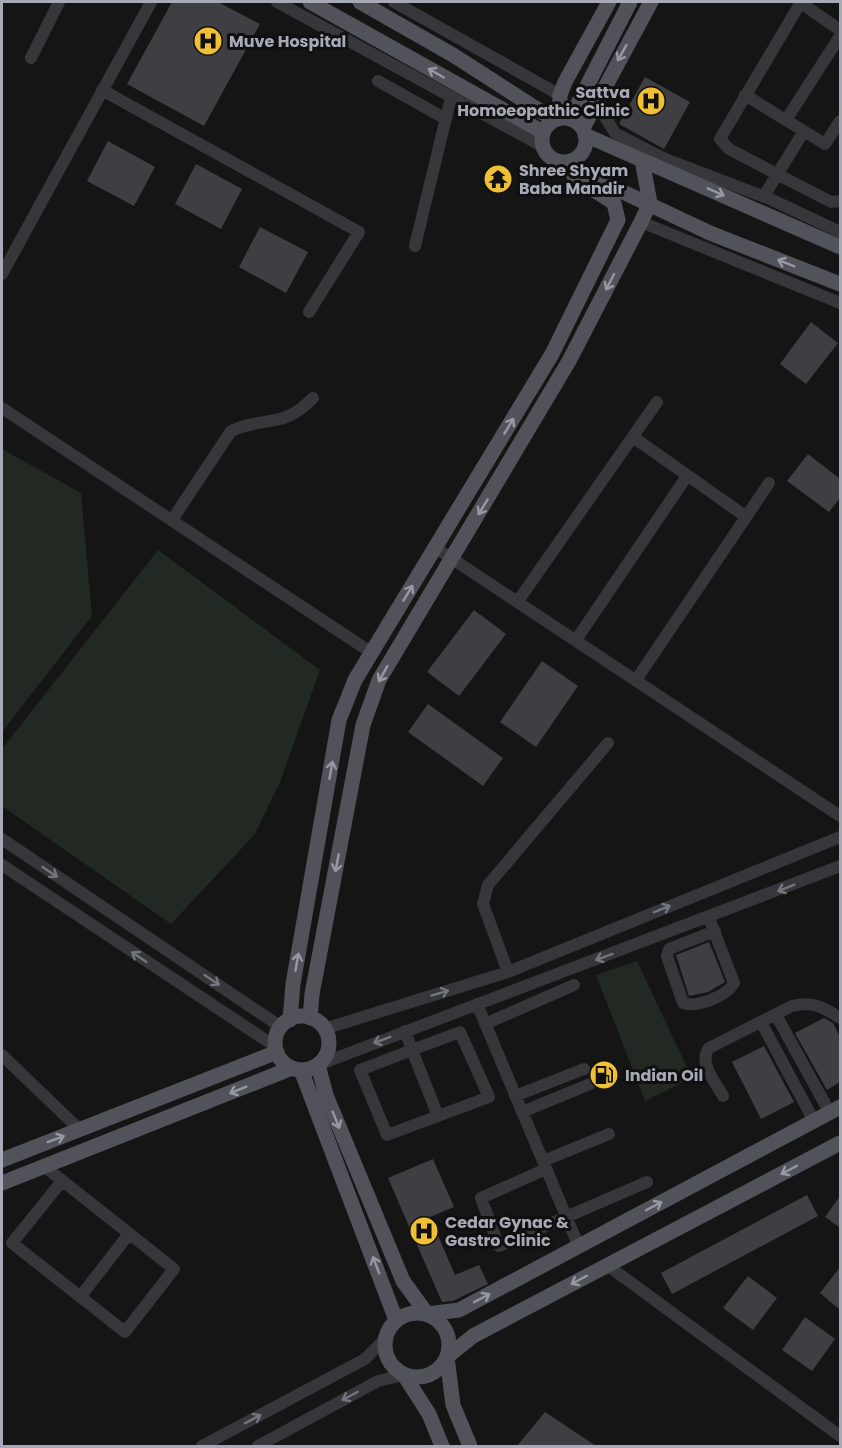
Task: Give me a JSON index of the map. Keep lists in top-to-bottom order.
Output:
{
  "places": {
    "hospital": ["Muve Hospital", "Sattva Homoeopathic Clinic", "Cedar Gynac & Gastro Clinic"],
    "temple": ["Shree Shyam Baba Mandir"],
    "fuel station": ["Indian Oil"]
  }
}
